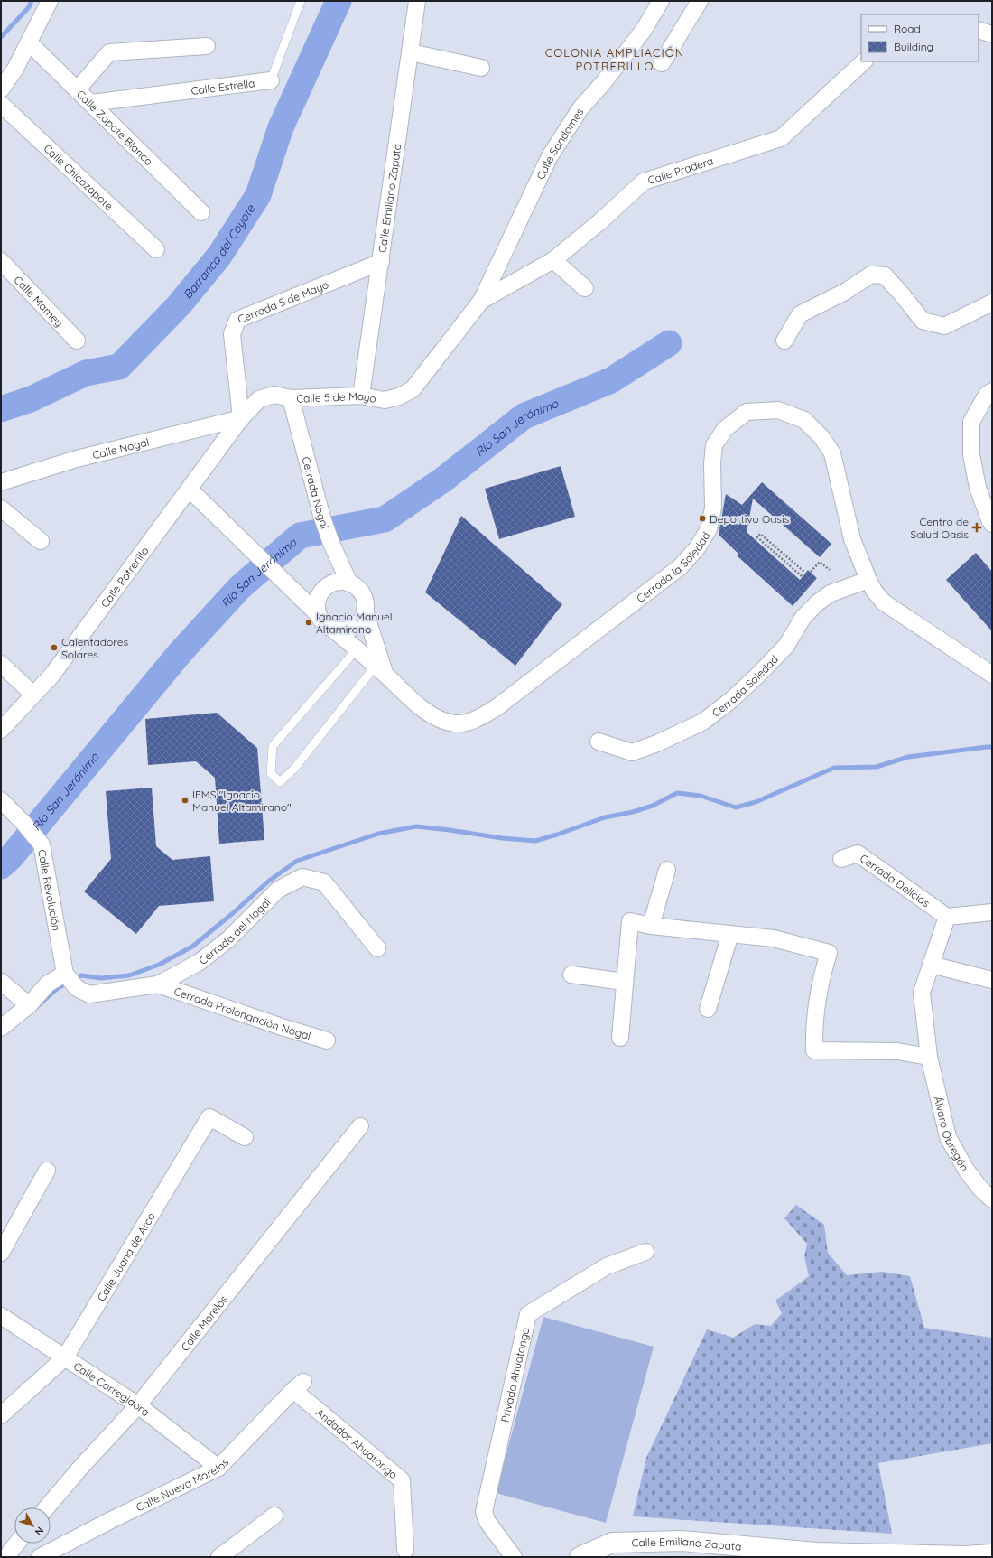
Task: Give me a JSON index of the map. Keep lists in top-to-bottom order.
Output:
{
  "streets": {
    "street": [
      "Calle Estrella",
      "Calle Zapote Blanco",
      "Calle Sandomes",
      "Calle Pradera",
      "Calle Chicozapote",
      "Calle Emiliano Zapata",
      "Calle Mamey",
      "Cerrada 5 de Mayo",
      "Calle 5 de Mayo",
      "Calle Nogal",
      "Cerrada Nogal",
      "Cerrada la Soledad",
      "Calle Potrerillo",
      "Cerrada Soledad",
      "Cerrada Delicias",
      "Calle Revolución",
      "Cerrada del Nogal",
      "Cerrada Prolongación Nogal",
      "Álvaro Obregón",
      "Calle Juana de Arco",
      "Calle Morelos",
      "Privada Ahuatongo",
      "Calle Corregidora",
      "Andador Ahuatongo",
      "Calle Nueva Morelos"
    ]
  },
  "crossings": [
    ["Calle Estrella", "Calle Zapote Blanco"],
    ["Calle Sandomes", "Calle Pradera"],
    ["Calle Sandomes", "Calle 5 de Mayo"],
    ["Calle Pradera", "Calle 5 de Mayo"],
    ["Calle Emiliano Zapata", "Cerrada 5 de Mayo"],
    ["Calle Emiliano Zapata", "Calle 5 de Mayo"],
    ["Cerrada 5 de Mayo", "Calle 5 de Mayo"],
    ["Cerrada 5 de Mayo", "Calle Nogal"],
    ["Cerrada 5 de Mayo", "Calle Potrerillo"],
    ["Calle 5 de Mayo", "Calle Nogal"],
    ["Calle 5 de Mayo", "Cerrada Nogal"],
    ["Calle 5 de Mayo", "Calle Potrerillo"],
    ["Calle Nogal", "Calle Potrerillo"],
    ["Cerrada Nogal", "Cerrada la Soledad"],
    ["Cerrada la Soledad", "Cerrada Soledad"],
    ["Cerrada Delicias", "Álvaro Obregón"],
    ["Calle Revolución", "Cerrada del Nogal"],
    ["Cerrada del Nogal", "Cerrada Prolongación Nogal"],
    ["Calle Juana de Arco", "Calle Corregidora"],
    ["Calle Morelos", "Calle Corregidora"],
    ["Calle Corregidora", "Calle Nueva Morelos"],
    ["Andador Ahuatongo", "Calle Nueva Morelos"]
  ],
  "districts": ["COLONIA AMPLIACIÓN POTRERILLO"],
  "water": ["Barranca del Coyote", "Río San Jerónimo"],
  "places": {
    "other": [
      "Deportivo Oasis",
      "Ignacio Manuel Altamirano",
      "Calentadores Solares",
      "IEMS \"Ignacio Manuel Altamirano\""
    ],
    "health": ["Centro de Salud Oasis"]
  },
  "legend": ["Road", "Building"],
  "north": "bottom right"
}
